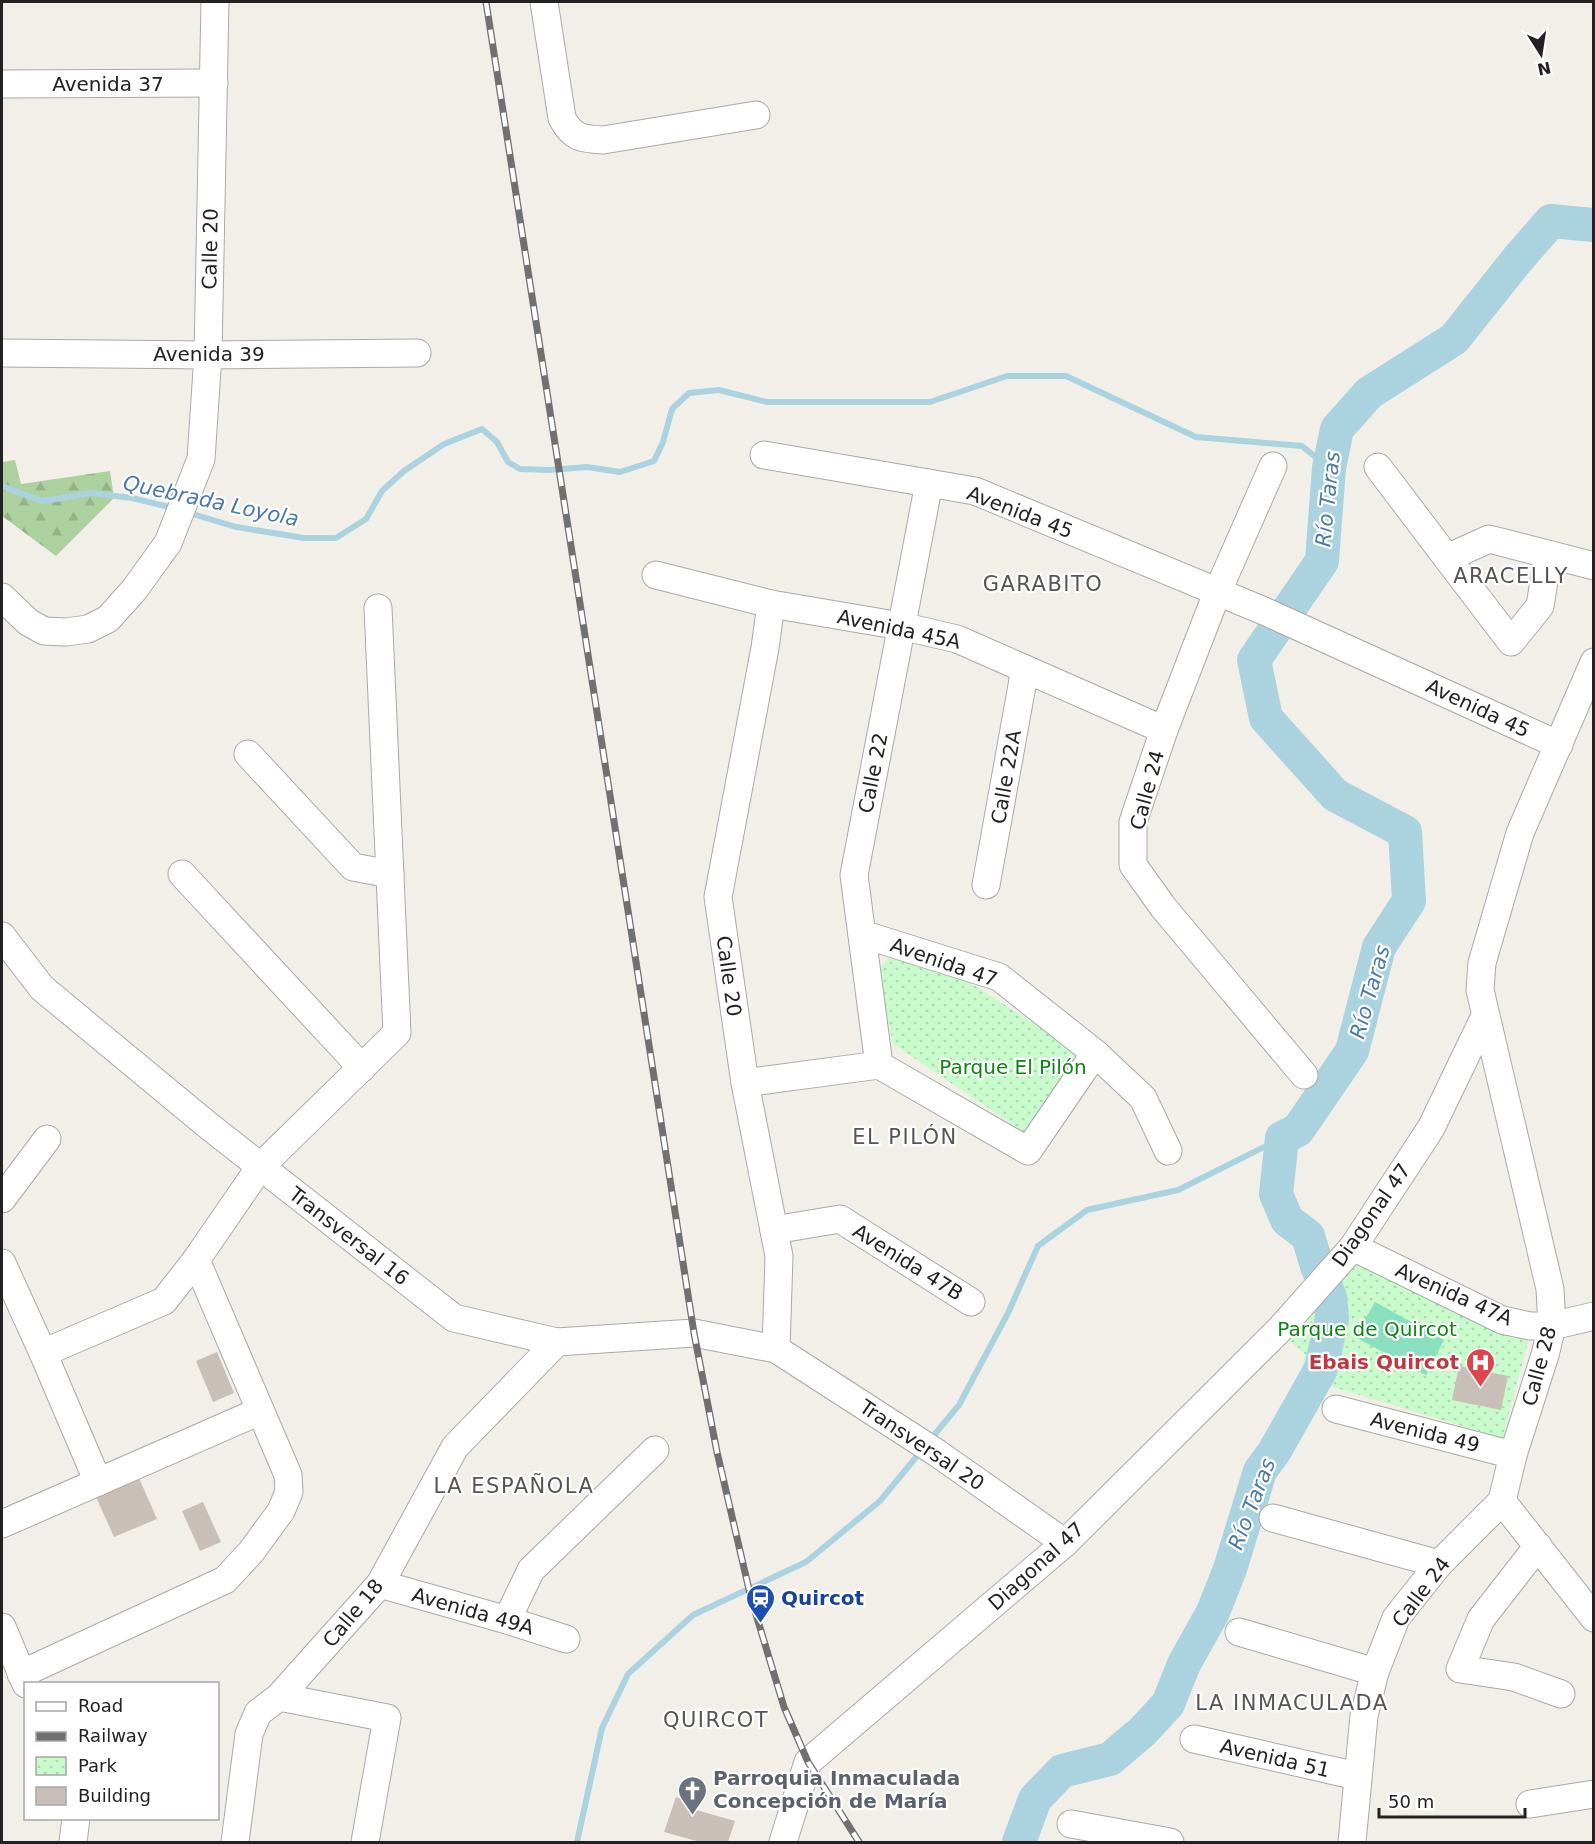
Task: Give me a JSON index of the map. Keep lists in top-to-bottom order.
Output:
{
  "streets": {
    "street": [
      "Avenida 37",
      "Calle 20",
      "Avenida 39",
      "Avenida 45",
      "Avenida 45A",
      "Calle 22",
      "Calle 22A",
      "Calle 24",
      "Avenida 47",
      "Diagonal 47",
      "Transversal 16",
      "Avenida 47B",
      "Avenida 47A",
      "Calle 28",
      "Avenida 49",
      "Transversal 20",
      "Avenida 49A",
      "Calle 18",
      "Avenida 51"
    ]
  },
  "crossings": [
    ["Avenida 37", "Calle 20"],
    ["Calle 20", "Avenida 39"],
    ["Calle 20", "Avenida 45A"],
    ["Calle 20", "Transversal 16"],
    ["Calle 20", "Avenida 47B"],
    ["Calle 20", "Transversal 20"],
    ["Avenida 45", "Calle 22"],
    ["Avenida 45", "Calle 24"],
    ["Avenida 45A", "Calle 22"],
    ["Avenida 45A", "Calle 22A"],
    ["Avenida 45A", "Calle 24"],
    ["Calle 22", "Avenida 47"],
    ["Calle 24", "Calle 28"],
    ["Calle 24", "Avenida 51"],
    ["Diagonal 47", "Avenida 47A"],
    ["Diagonal 47", "Calle 28"],
    ["Diagonal 47", "Transversal 20"],
    ["Transversal 16", "Transversal 20"],
    ["Transversal 16", "Calle 18"],
    ["Avenida 47A", "Calle 28"],
    ["Calle 28", "Avenida 49"],
    ["Avenida 49A", "Calle 18"]
  ],
  "districts": [
    "ARACELLY",
    "GARABITO",
    "EL PILÓN",
    "LA ESPAÑOLA",
    "LA INMACULADA",
    "QUIRCOT"
  ],
  "water": ["Río Taras", "Quebrada Loyola"],
  "parks": ["Parque El Pilón", "Parque de Quircot"],
  "places": {
    "hospital": ["Ebais Quircot"],
    "station": ["Quircot"],
    "church": ["Parroquia Inmaculada Concepción de María"]
  },
  "legend": [
    "Road",
    "Railway",
    "Park",
    "Building"
  ],
  "scale_bar": "50 m",
  "north": "bottom"
}
